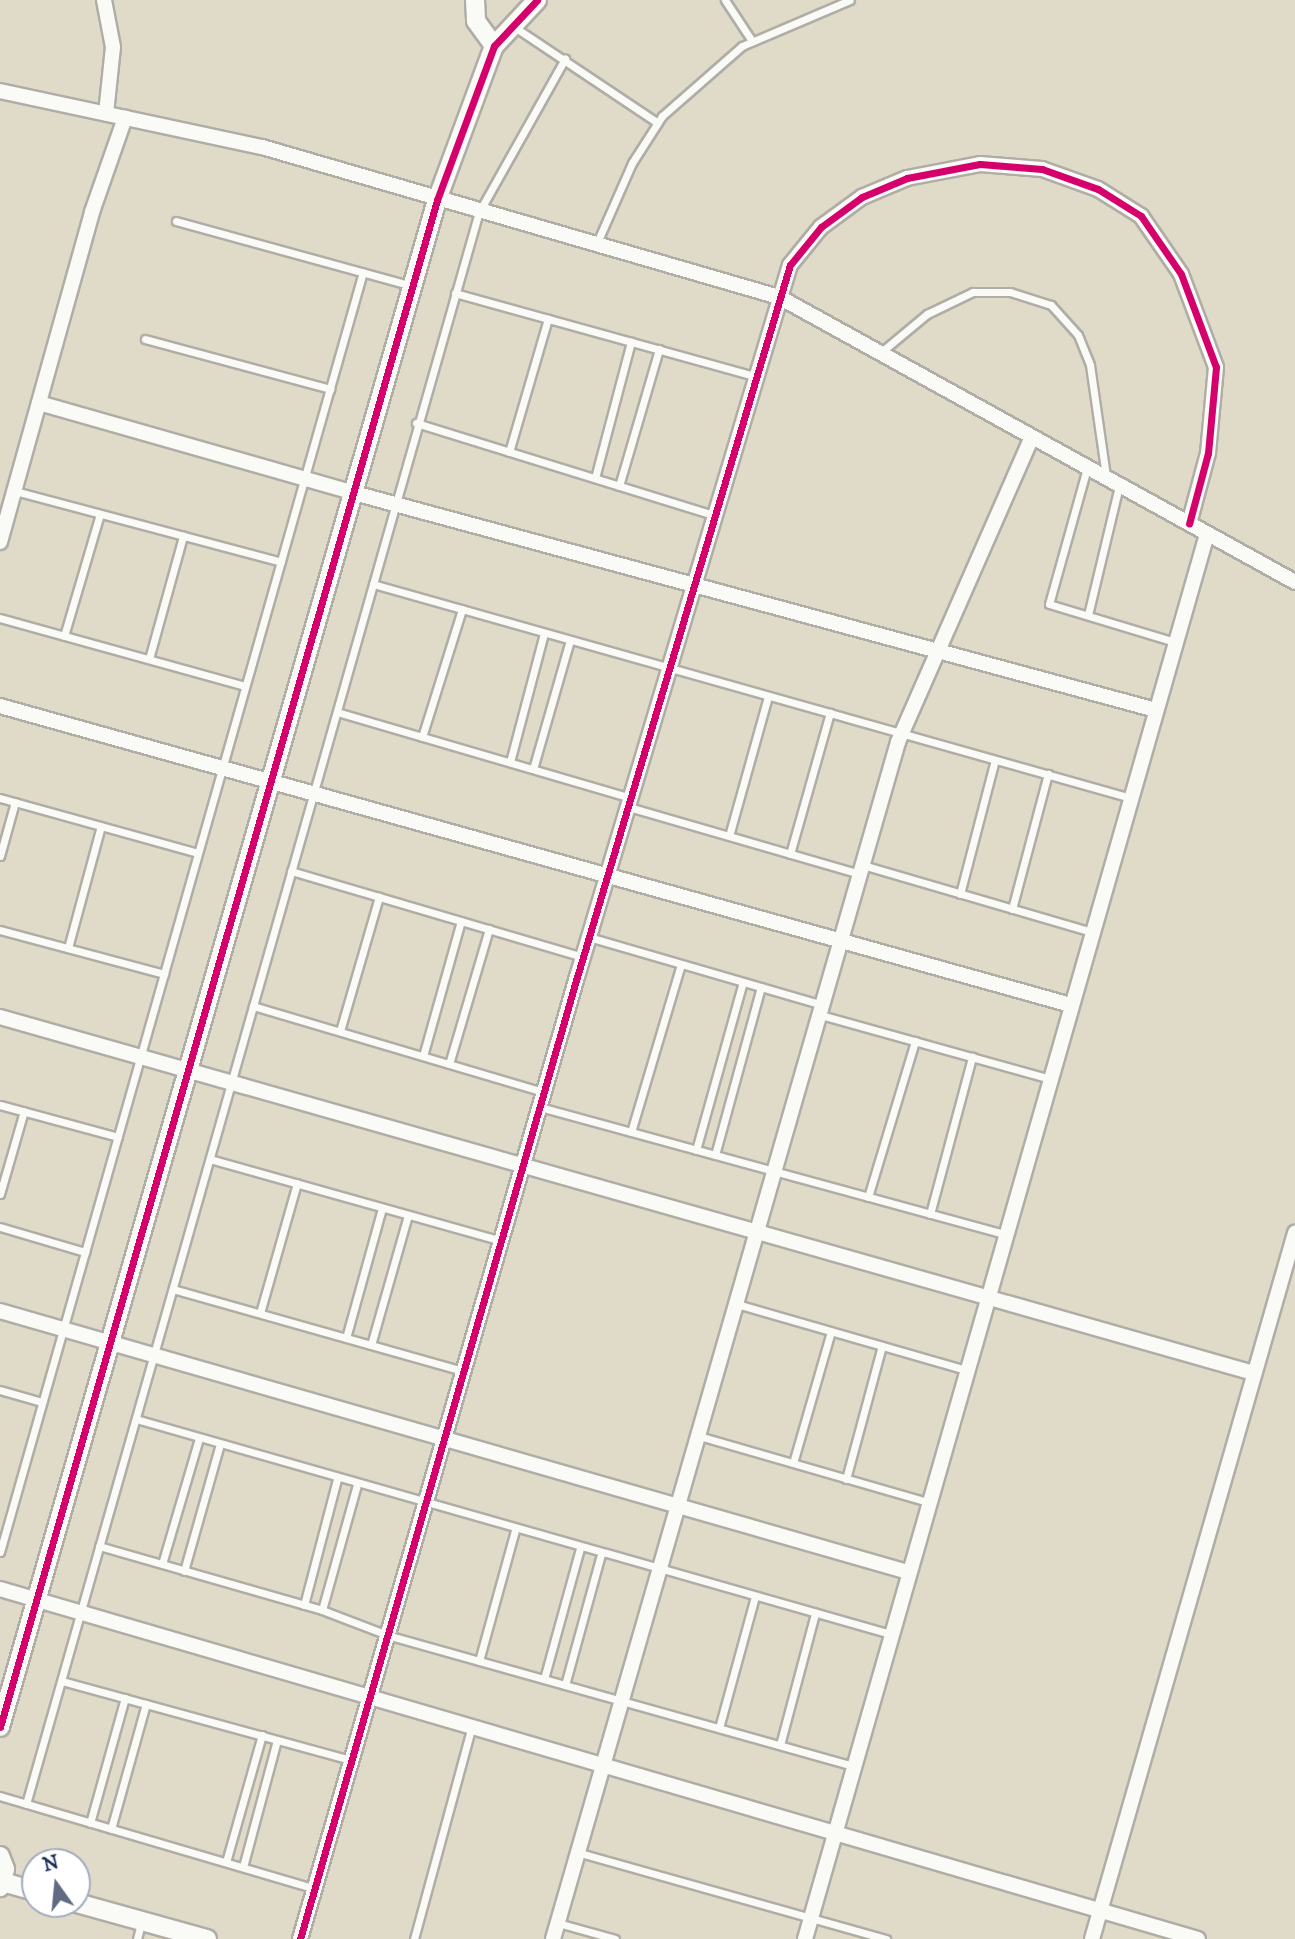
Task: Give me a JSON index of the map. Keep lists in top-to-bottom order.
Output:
{
  "north": "top"
}
